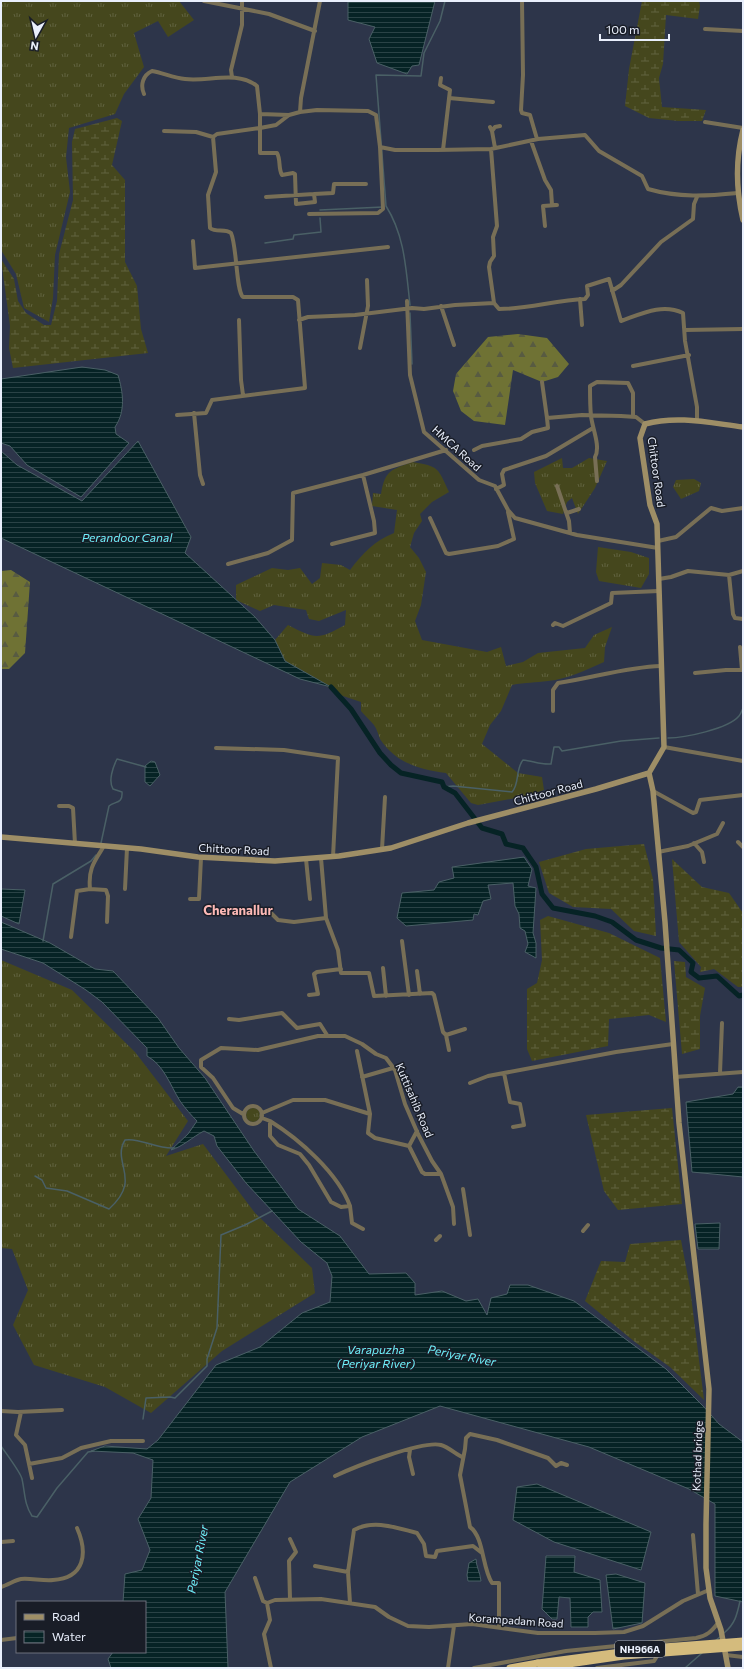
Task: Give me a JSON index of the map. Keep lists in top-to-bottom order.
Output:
{
  "streets": {
    "highway": ["NH966A"],
    "main road": ["Chittoor Road", "Kothad bridge"],
    "street": ["HMCA Road", "Kuttisahib Road", "Korampadam Road"]
  },
  "crossings": [
    ["Chittoor Road", "Kothad bridge"],
    ["Kothad bridge", "Korampadam Road"]
  ],
  "districts": ["Cheranallur"],
  "water": ["Perandoor Canal", "Varapuzha (Periyar River)", "Periyar River"],
  "legend": ["Road", "Water"],
  "scale_bar": "100 m",
  "north": "bottom"
}
